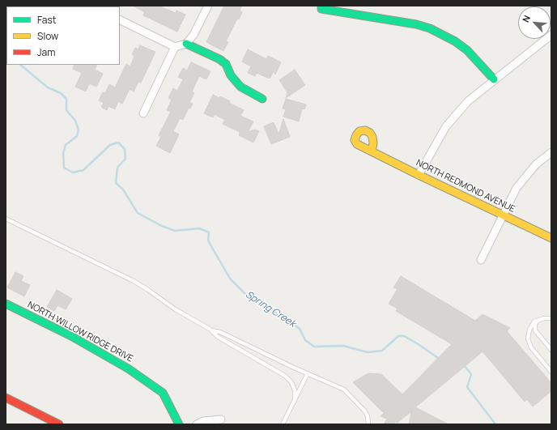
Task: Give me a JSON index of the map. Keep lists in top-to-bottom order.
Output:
{
  "streets": {
    "street": ["NORTH REDMOND AVENUE", "NORTH WILLOW RIDGE DRIVE"]
  },
  "water": ["Spring Creek"],
  "legend": ["Fast", "Slow", "Jam"],
  "north": "top left"
}
